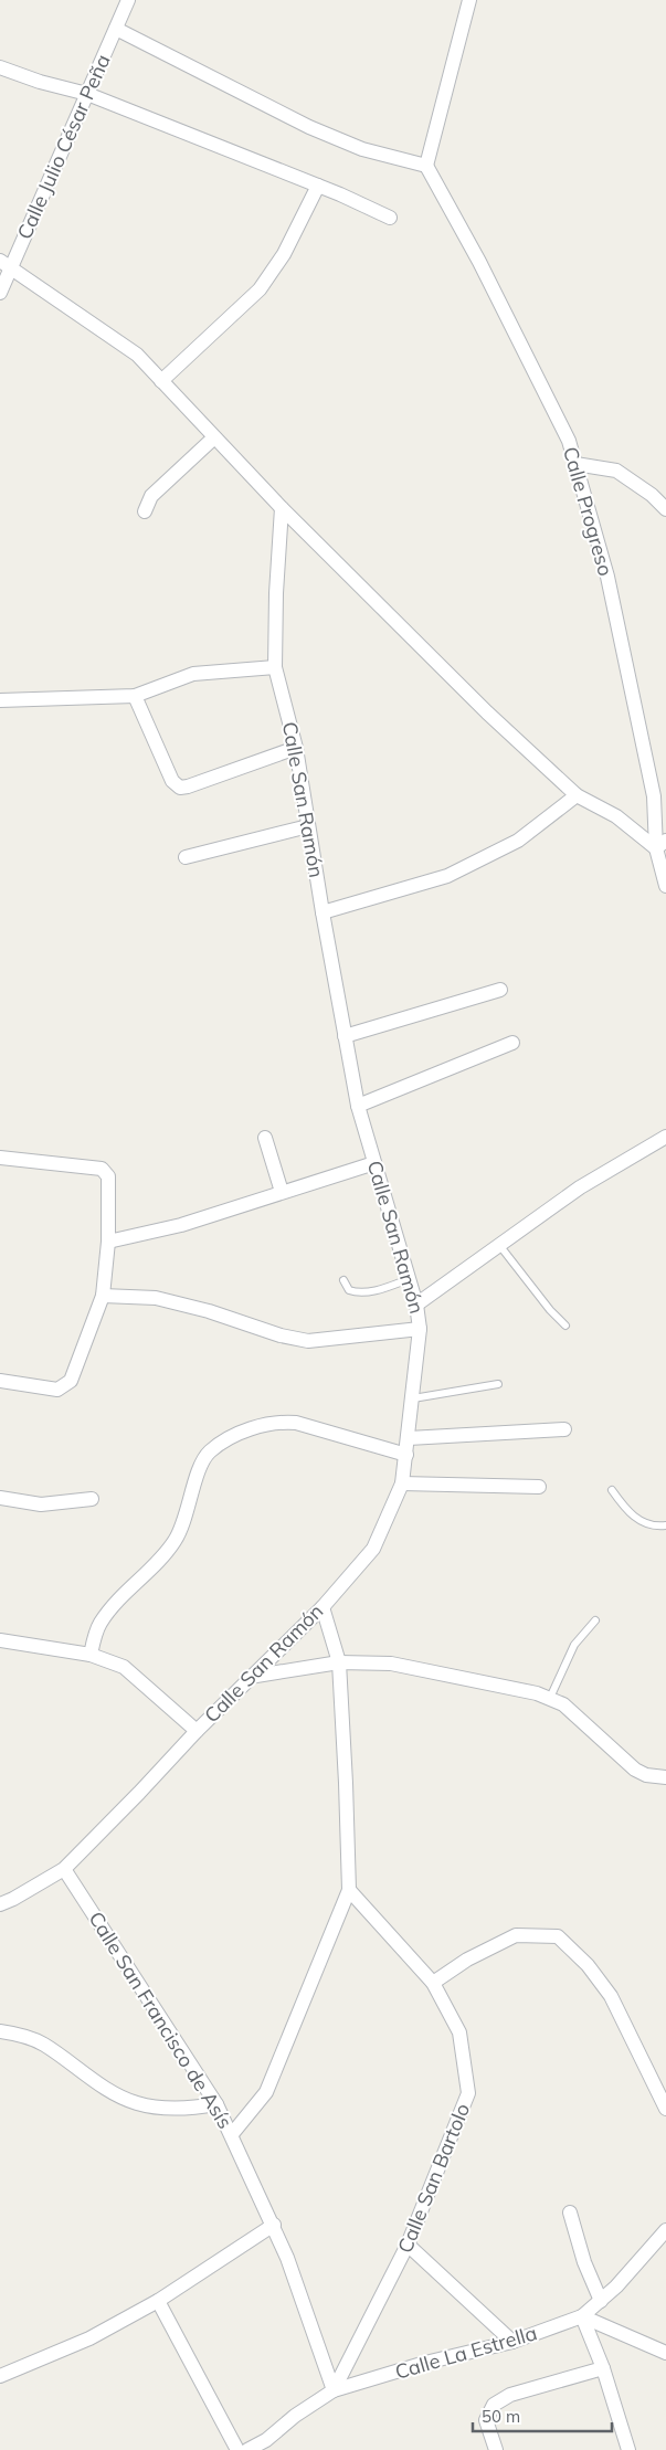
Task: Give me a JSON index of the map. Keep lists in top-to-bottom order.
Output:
{
  "streets": {
    "street": [
      "Calle Julio César Peña",
      "Calle Progreso",
      "Calle San Ramón",
      "Calle San Francisco de Asís",
      "Calle San Bartolo",
      "Calle La Estrella"
    ]
  },
  "crossings": [
    ["Calle San Ramón", "Calle San Francisco de Asís"],
    ["Calle San Francisco de Asís", "Calle San Bartolo"],
    ["Calle San Francisco de Asís", "Calle La Estrella"],
    ["Calle San Bartolo", "Calle La Estrella"]
  ],
  "scale_bar": "50 m"
}
